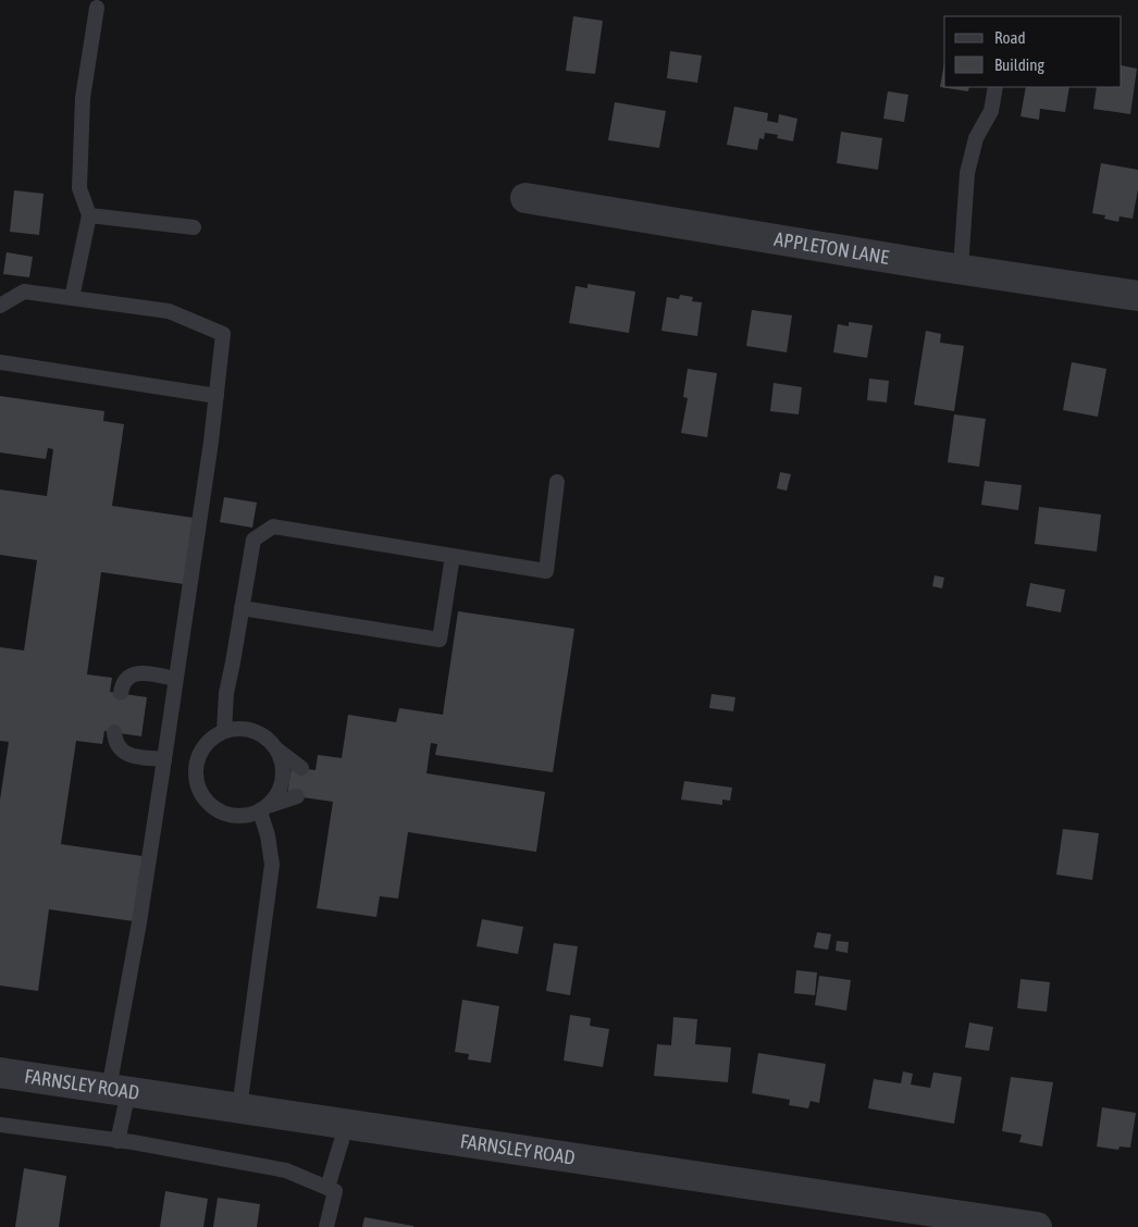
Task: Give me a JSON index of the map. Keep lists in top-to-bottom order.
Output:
{
  "streets": {
    "street": ["APPLETON LANE", "FARNSLEY ROAD"]
  },
  "legend": ["Road", "Building"]
}
